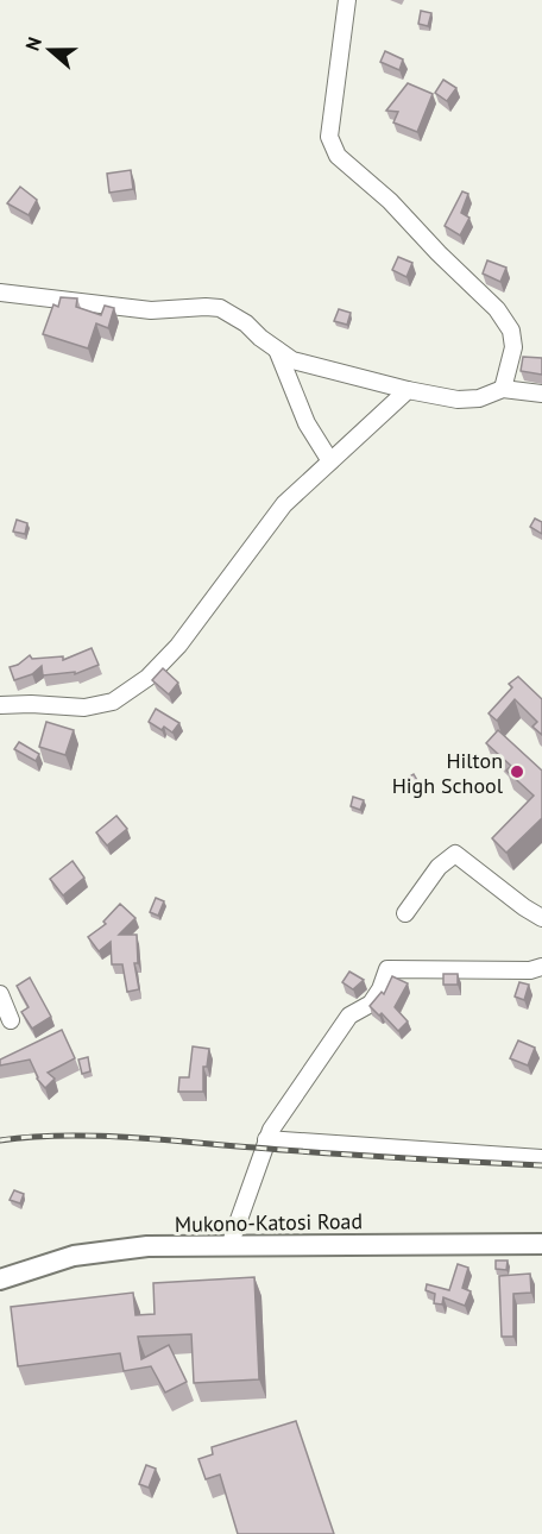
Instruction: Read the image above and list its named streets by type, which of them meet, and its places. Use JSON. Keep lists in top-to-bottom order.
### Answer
{
  "streets": {
    "main road": ["Mukono-Katosi Road"]
  },
  "places": ["Hilton High School"],
  "north": "left"
}
